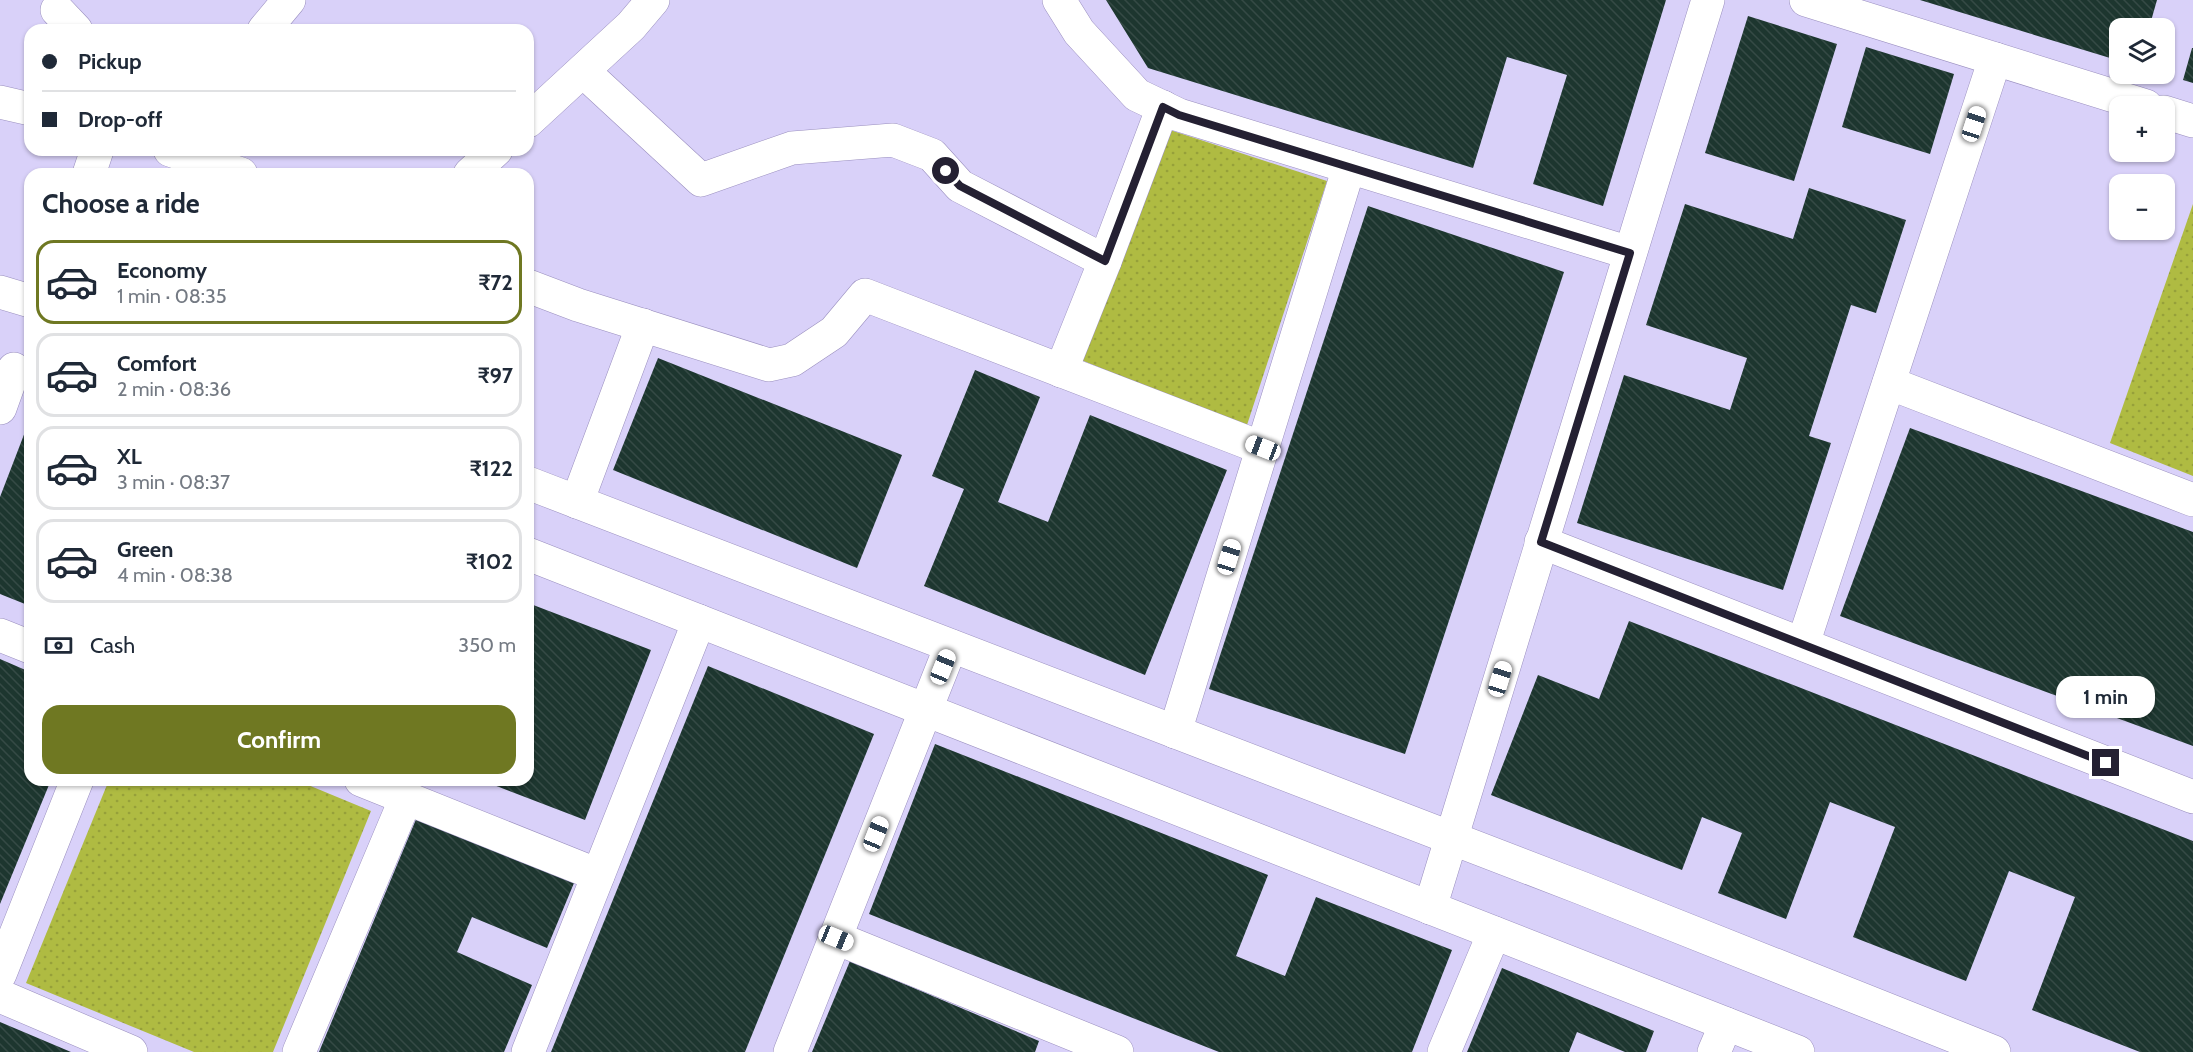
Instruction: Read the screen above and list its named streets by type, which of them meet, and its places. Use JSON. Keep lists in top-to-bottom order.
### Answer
{
  "page": {
    "map_buttons": ["+", "−"],
    "banner": ["Pickup", "Drop-off"],
    "heading": "Choose a ride",
    "list": [
      {
        "name": "Economy",
        "note": "1 min · 08:35",
        "value": "₹72"
      },
      {
        "name": "Comfort",
        "note": "2 min · 08:36",
        "value": "₹97"
      },
      {
        "name": "XL",
        "note": "3 min · 08:37",
        "value": "₹122"
      },
      {
        "name": "Green",
        "note": "4 min · 08:38",
        "value": "₹102"
      }
    ],
    "pay": ["Cash", "350 m"],
    "bubble": "1 min",
    "buttons": "Confirm"
  }
}
